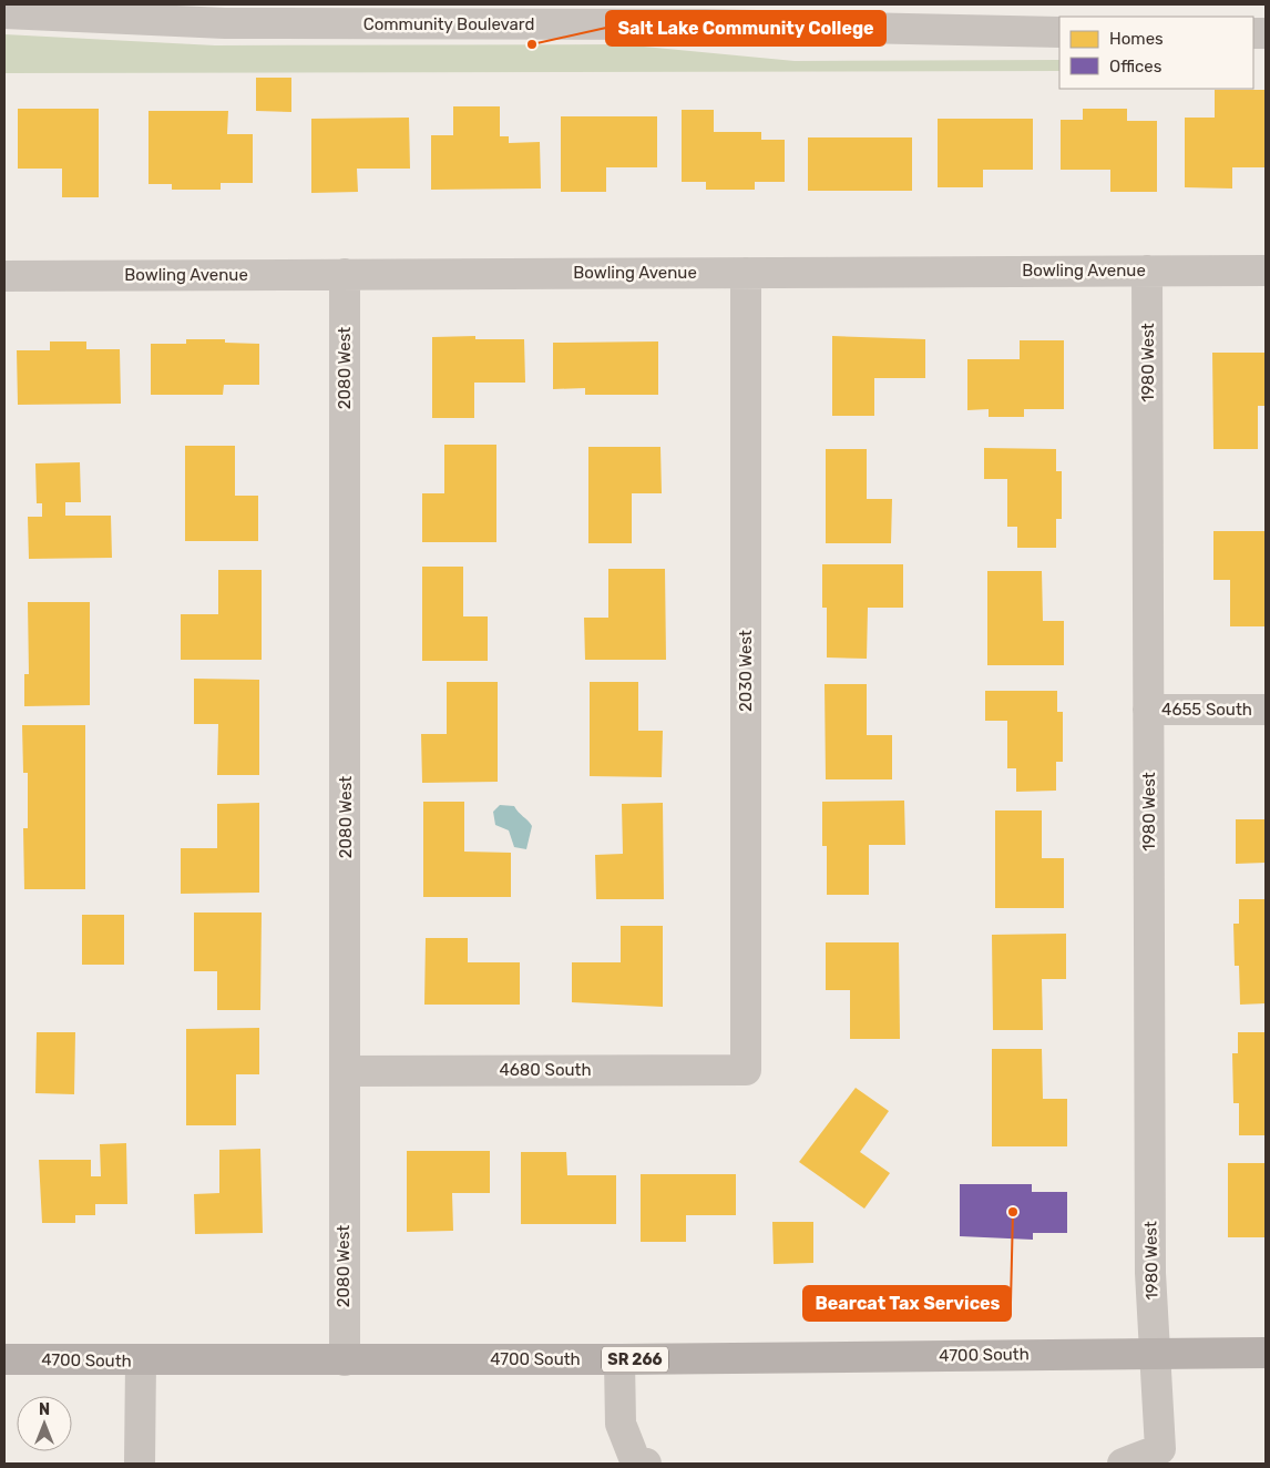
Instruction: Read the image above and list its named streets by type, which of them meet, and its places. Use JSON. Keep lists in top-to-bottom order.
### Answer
{
  "streets": {
    "main road": ["4700 South", "SR 266"],
    "street": [
      "Community Boulevard",
      "Bowling Avenue",
      "1980 West",
      "2080 West",
      "2030 West",
      "4655 South",
      "4680 South"
    ]
  },
  "crossings": [
    ["Bowling Avenue", "1980 West"],
    ["Bowling Avenue", "2080 West"],
    ["Bowling Avenue", "2030 West"],
    ["1980 West", "4655 South"],
    ["1980 West", "4700 South"],
    ["2080 West", "4680 South"],
    ["2080 West", "4700 South"],
    ["2030 West", "4680 South"]
  ],
  "places": ["Salt Lake Community College", "Bearcat Tax Services"],
  "legend": ["Homes", "Offices"],
  "north": "top"
}
